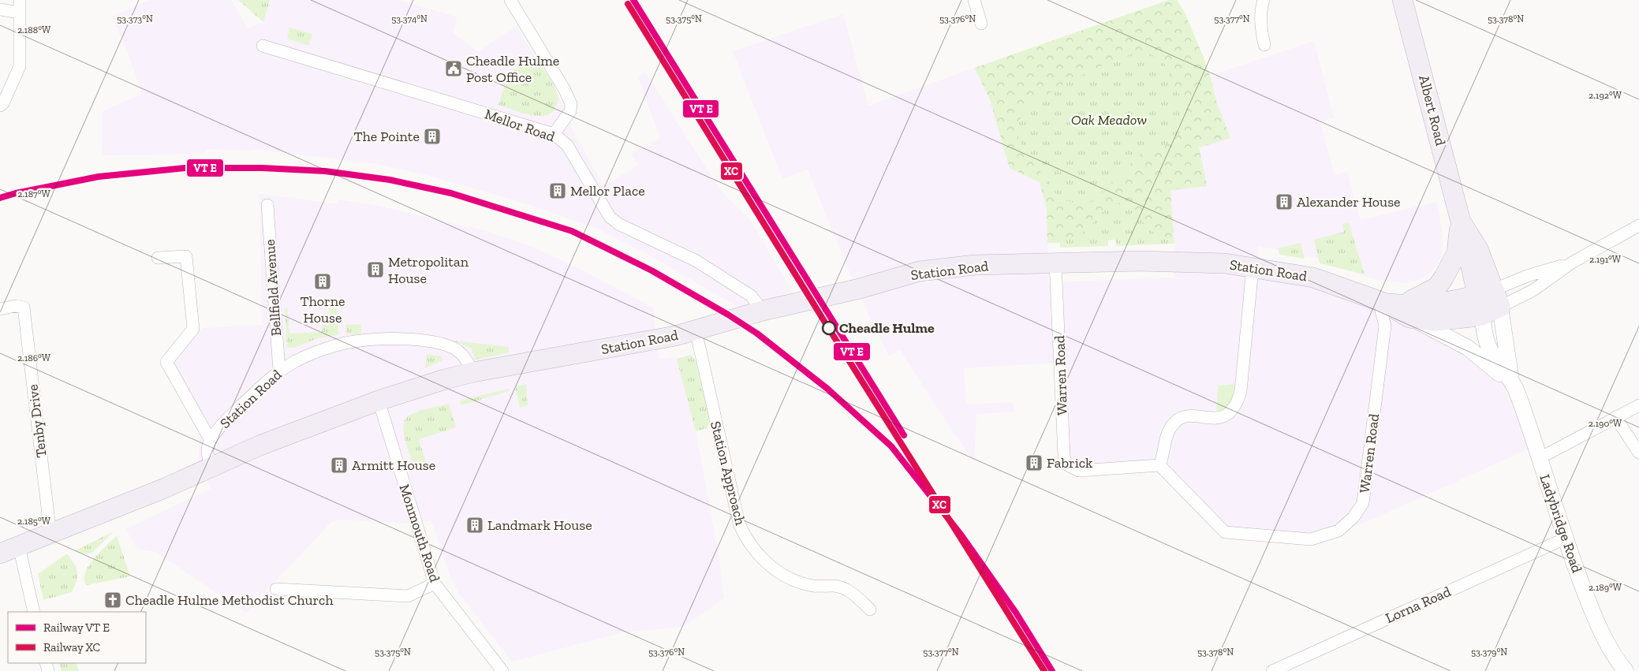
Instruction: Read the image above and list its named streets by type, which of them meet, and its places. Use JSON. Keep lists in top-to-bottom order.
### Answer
{
  "streets": {
    "main road": ["Albert Road", "Station Road"],
    "street": [
      "Mellor Road",
      "Bellfield Avenue",
      "Warren Road",
      "Tenby Drive",
      "Station Approach",
      "Ladybridge Road",
      "Monmouth Road",
      "Lorna Road"
    ]
  },
  "crossings": [
    ["Albert Road", "Station Road"],
    ["Albert Road", "Ladybridge Road"],
    ["Mellor Road", "Station Road"],
    ["Station Road", "Bellfield Avenue"],
    ["Station Road", "Warren Road"],
    ["Station Road", "Tenby Drive"],
    ["Station Road", "Station Approach"],
    ["Station Road", "Monmouth Road"],
    ["Ladybridge Road", "Lorna Road"]
  ],
  "parks": ["Oak Meadow"],
  "places": {
    "public building": ["Cheadle Hulme Post Office"],
    "building": [
      "The Pointe",
      "Mellor Place",
      "Alexander House",
      "Metropolitan House",
      "Thorne House",
      "Fabrick",
      "Armitt House",
      "Landmark House"
    ],
    "other": ["Cheadle Hulme"],
    "church": ["Cheadle Hulme Methodist Church"]
  },
  "lines": ["rail line XC"],
  "legend": ["Railway VT E", "Railway XC"],
  "coordinates": [
    "53.374°N",
    "53.375°N",
    "53.376°N",
    "53.377°N",
    "53.378°N",
    "53.373°N",
    "2.188°W",
    "2.192°W",
    "2.187°W",
    "2.191°W",
    "2.186°W",
    "2.190°W",
    "2.185°W",
    "2.189°W",
    "53.379°N"
  ]
}
